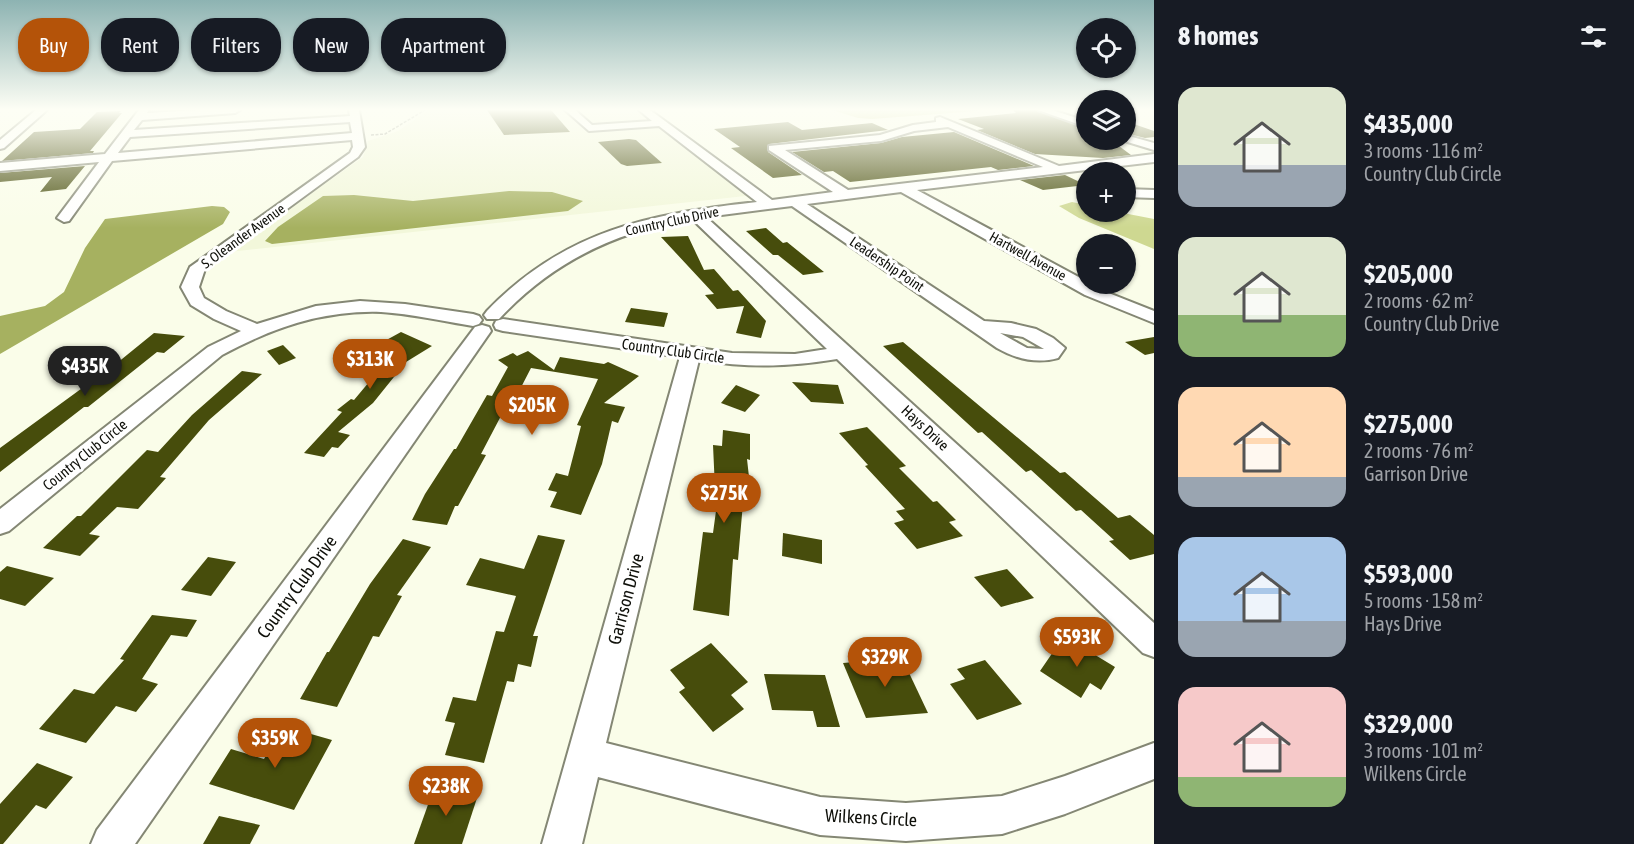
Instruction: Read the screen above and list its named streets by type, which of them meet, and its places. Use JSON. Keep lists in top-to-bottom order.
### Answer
{
  "streets": {
    "street": [
      "Country Club Drive",
      "S. Oleander Avenue",
      "Hartwell Avenue",
      "Leadership Point",
      "Country Club Circle",
      "Hays Drive",
      "Garrison Drive",
      "Wilkens Circle"
    ]
  },
  "crossings": [
    ["Country Club Drive", "Hartwell Avenue"],
    ["Country Club Drive", "Leadership Point"],
    ["Country Club Drive", "Country Club Circle"],
    ["Country Club Drive", "Hays Drive"],
    ["S. Oleander Avenue", "Country Club Circle"],
    ["Country Club Circle", "Hays Drive"],
    ["Country Club Circle", "Garrison Drive"],
    ["Garrison Drive", "Wilkens Circle"]
  ],
  "page": {
    "heading": "8 homes",
    "map_buttons": ["+", "−"],
    "chip": [
      "Buy",
      "Rent",
      "Filters",
      "New",
      "Apartment"
    ],
    "list": [
      {
        "name": "$435,000",
        "note": "3 rooms · 116 m² · Country Club Circle"
      },
      {
        "name": "$205,000",
        "note": "2 rooms · 62 m² · Country Club Drive"
      },
      {
        "name": "$275,000",
        "note": "2 rooms · 76 m² · Garrison Drive"
      },
      {
        "name": "$593,000",
        "note": "5 rooms · 158 m² · Hays Drive"
      },
      {
        "name": "$329,000",
        "note": "3 rooms · 101 m² · Wilkens Circle"
      }
    ],
    "price": [
      "$313K",
      "$435K",
      "$205K",
      "$275K",
      "$593K",
      "$329K",
      "$359K",
      "$238K"
    ]
  }
}
